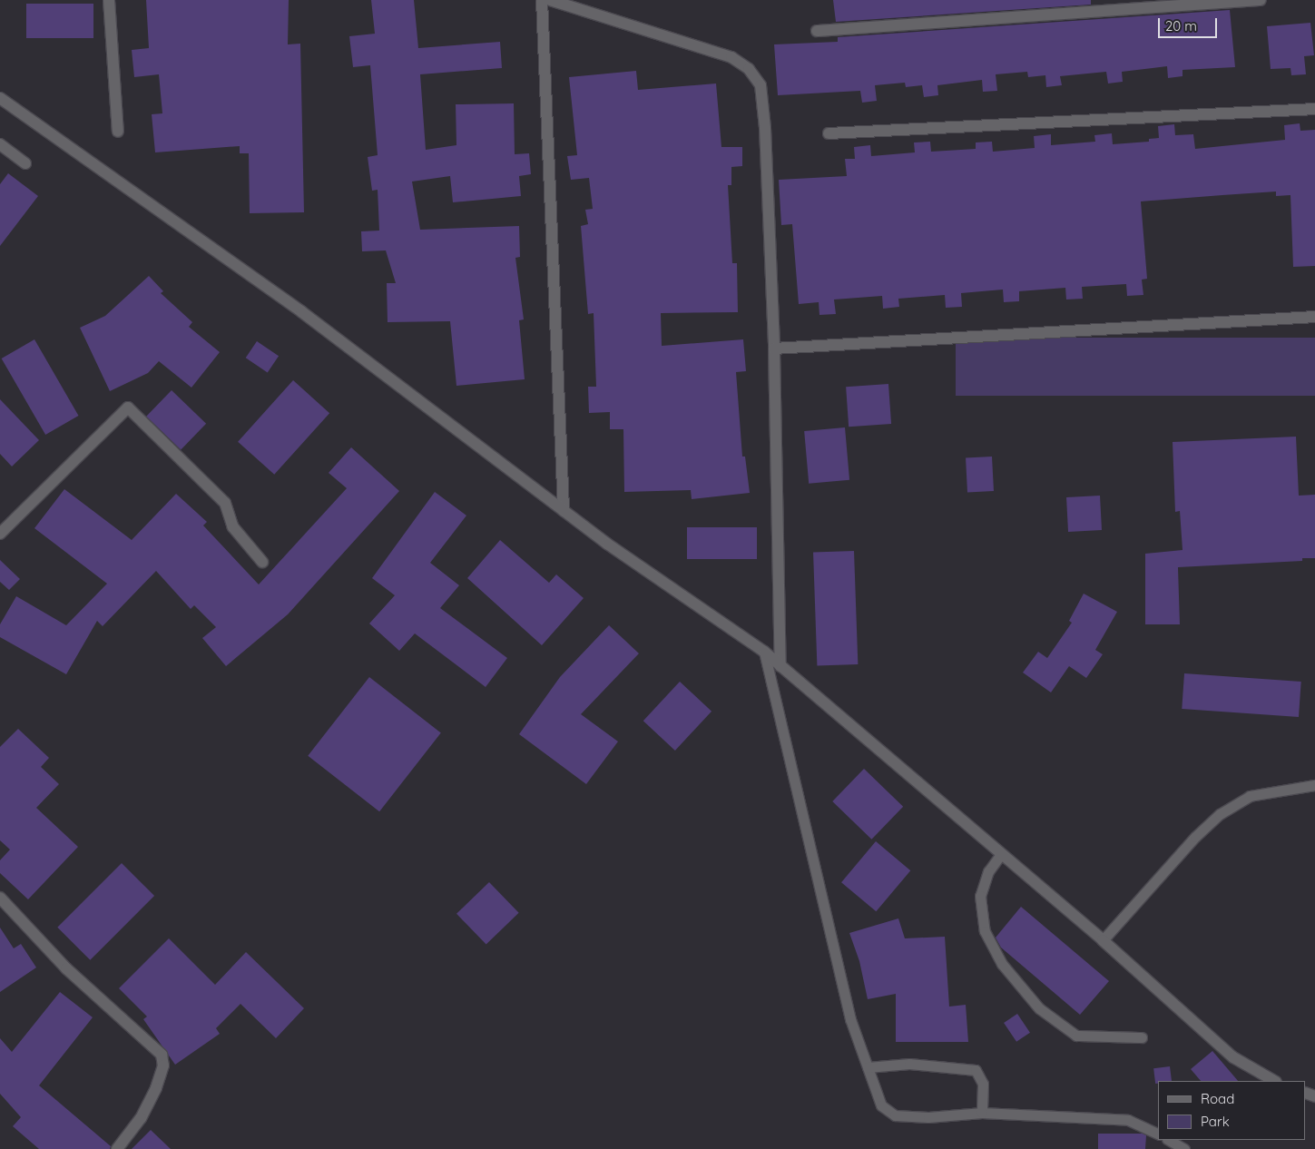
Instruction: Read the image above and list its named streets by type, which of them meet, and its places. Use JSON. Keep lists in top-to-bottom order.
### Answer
{
  "legend": ["Road", "Park"],
  "scale_bar": "20 m"
}
